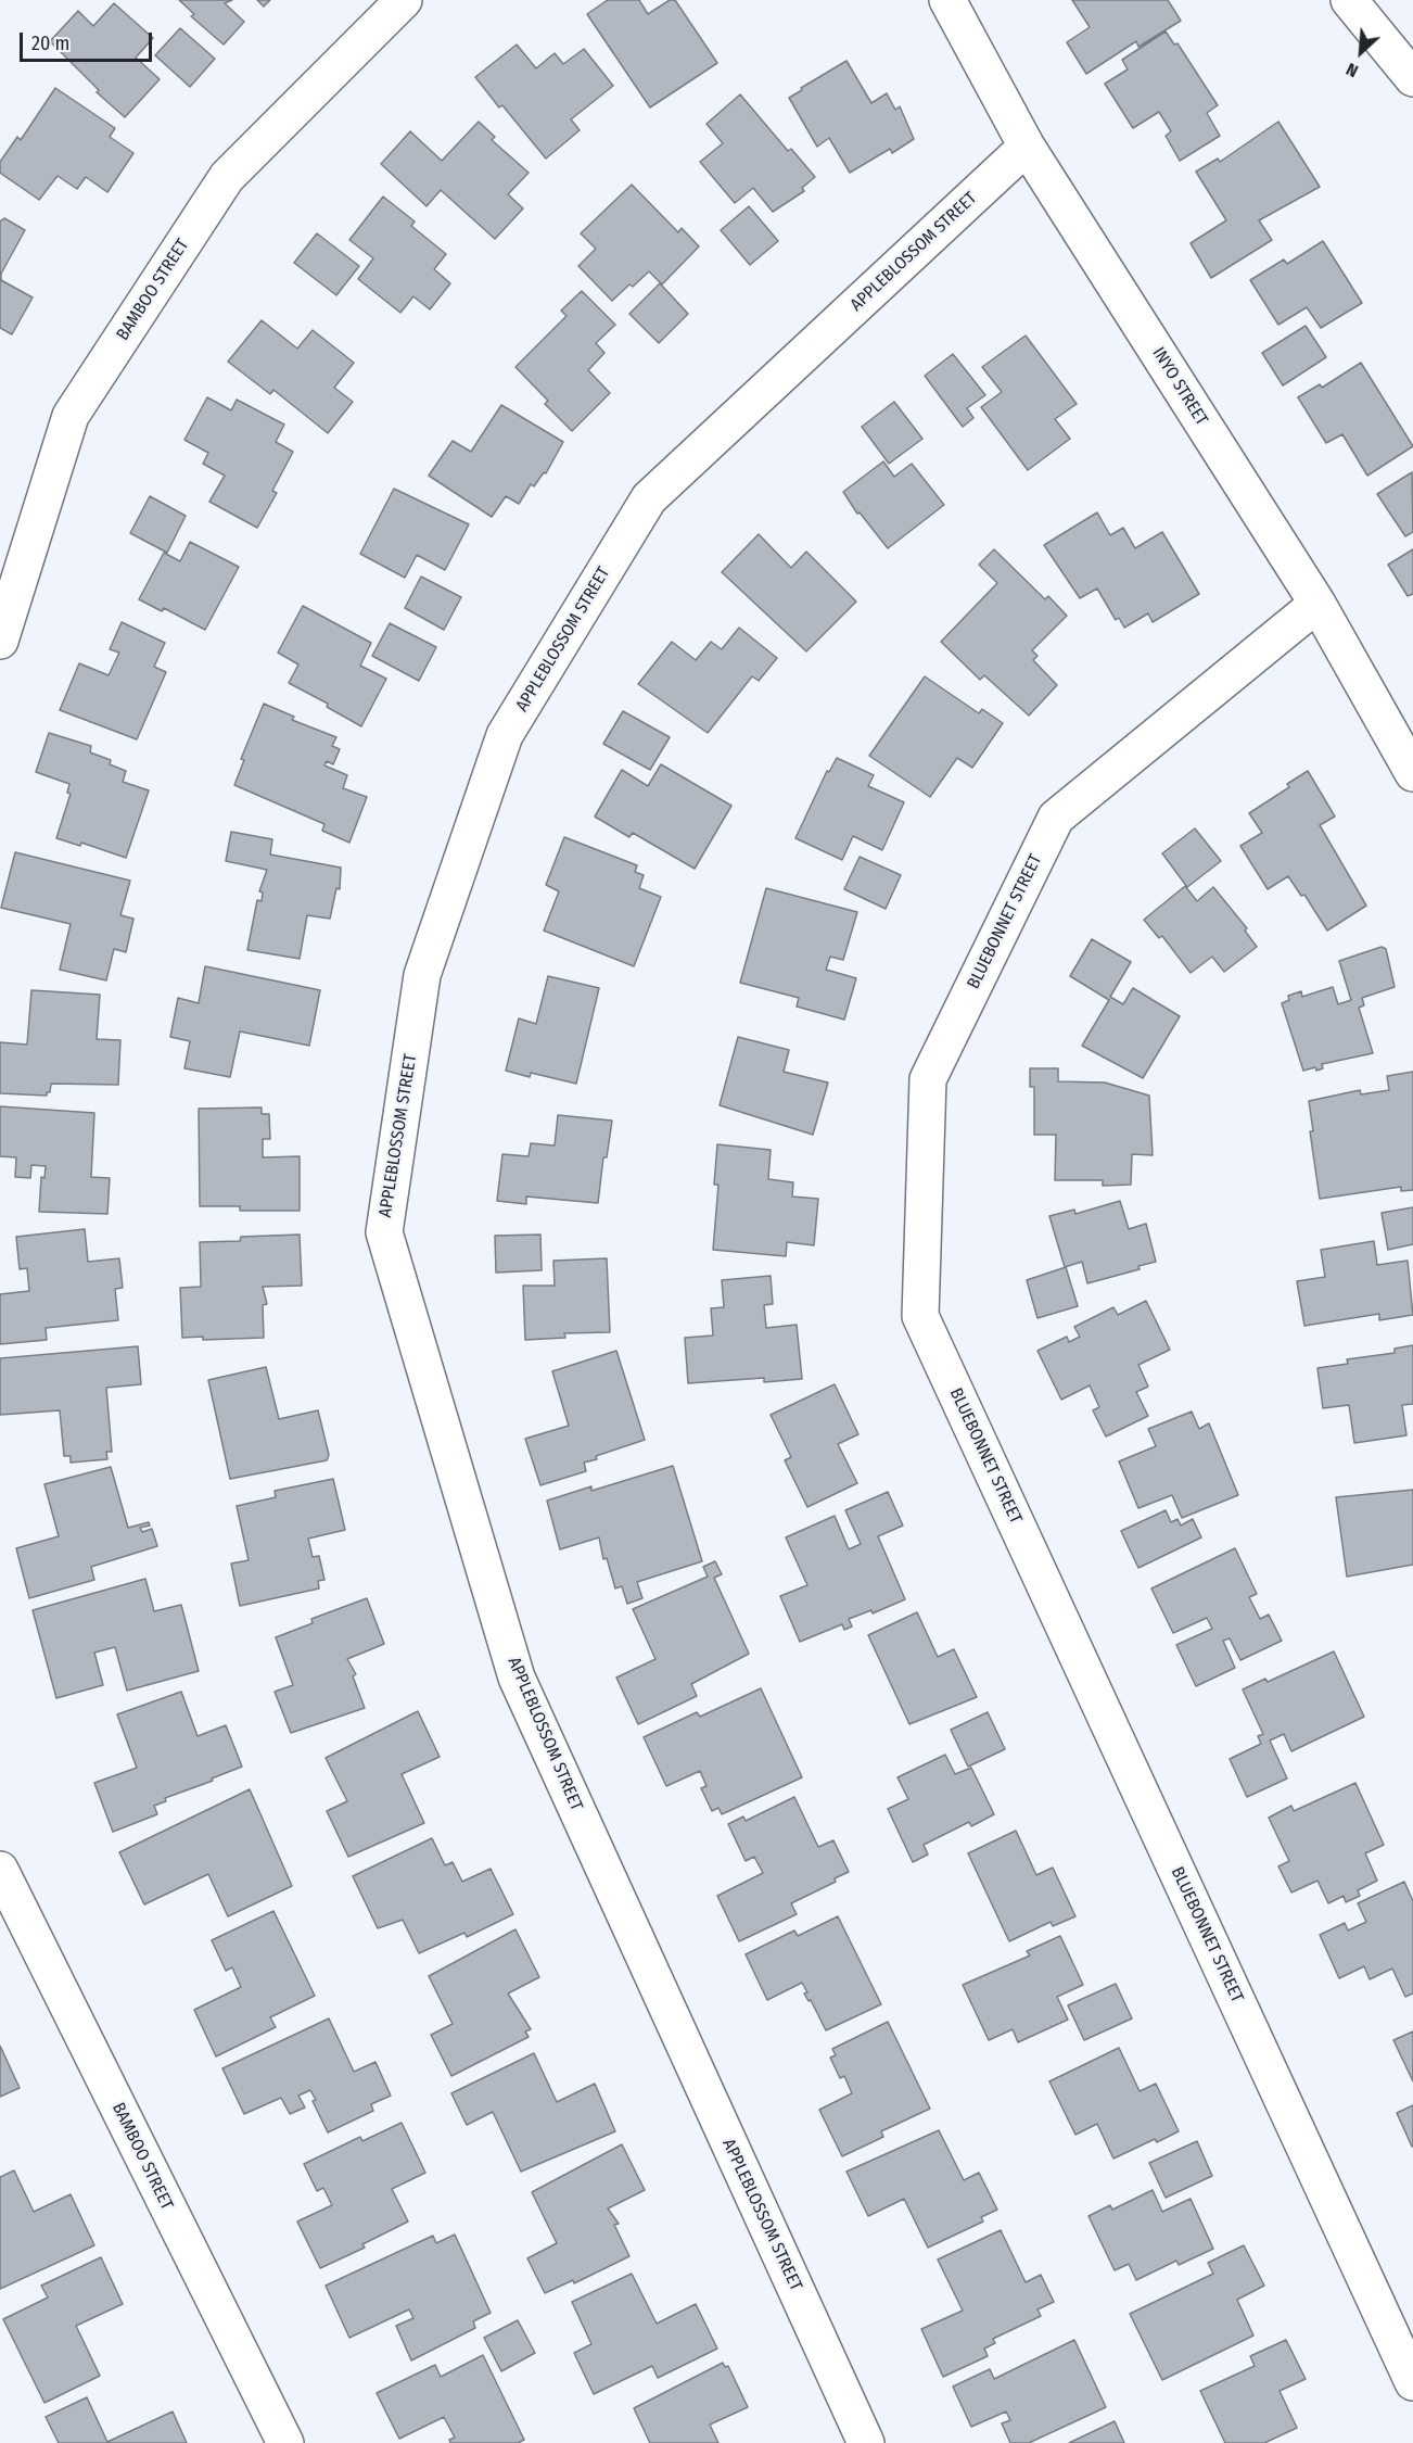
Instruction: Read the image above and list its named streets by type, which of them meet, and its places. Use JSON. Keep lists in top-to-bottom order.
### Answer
{
  "streets": {
    "street": [
      "APPLEBLOSSOM STREET",
      "BAMBOO STREET",
      "INYO STREET",
      "BLUEBONNET STREET"
    ]
  },
  "crossings": [
    ["APPLEBLOSSOM STREET", "INYO STREET"],
    ["INYO STREET", "BLUEBONNET STREET"]
  ],
  "scale_bar": "20 m",
  "north": "bottom left"
}
